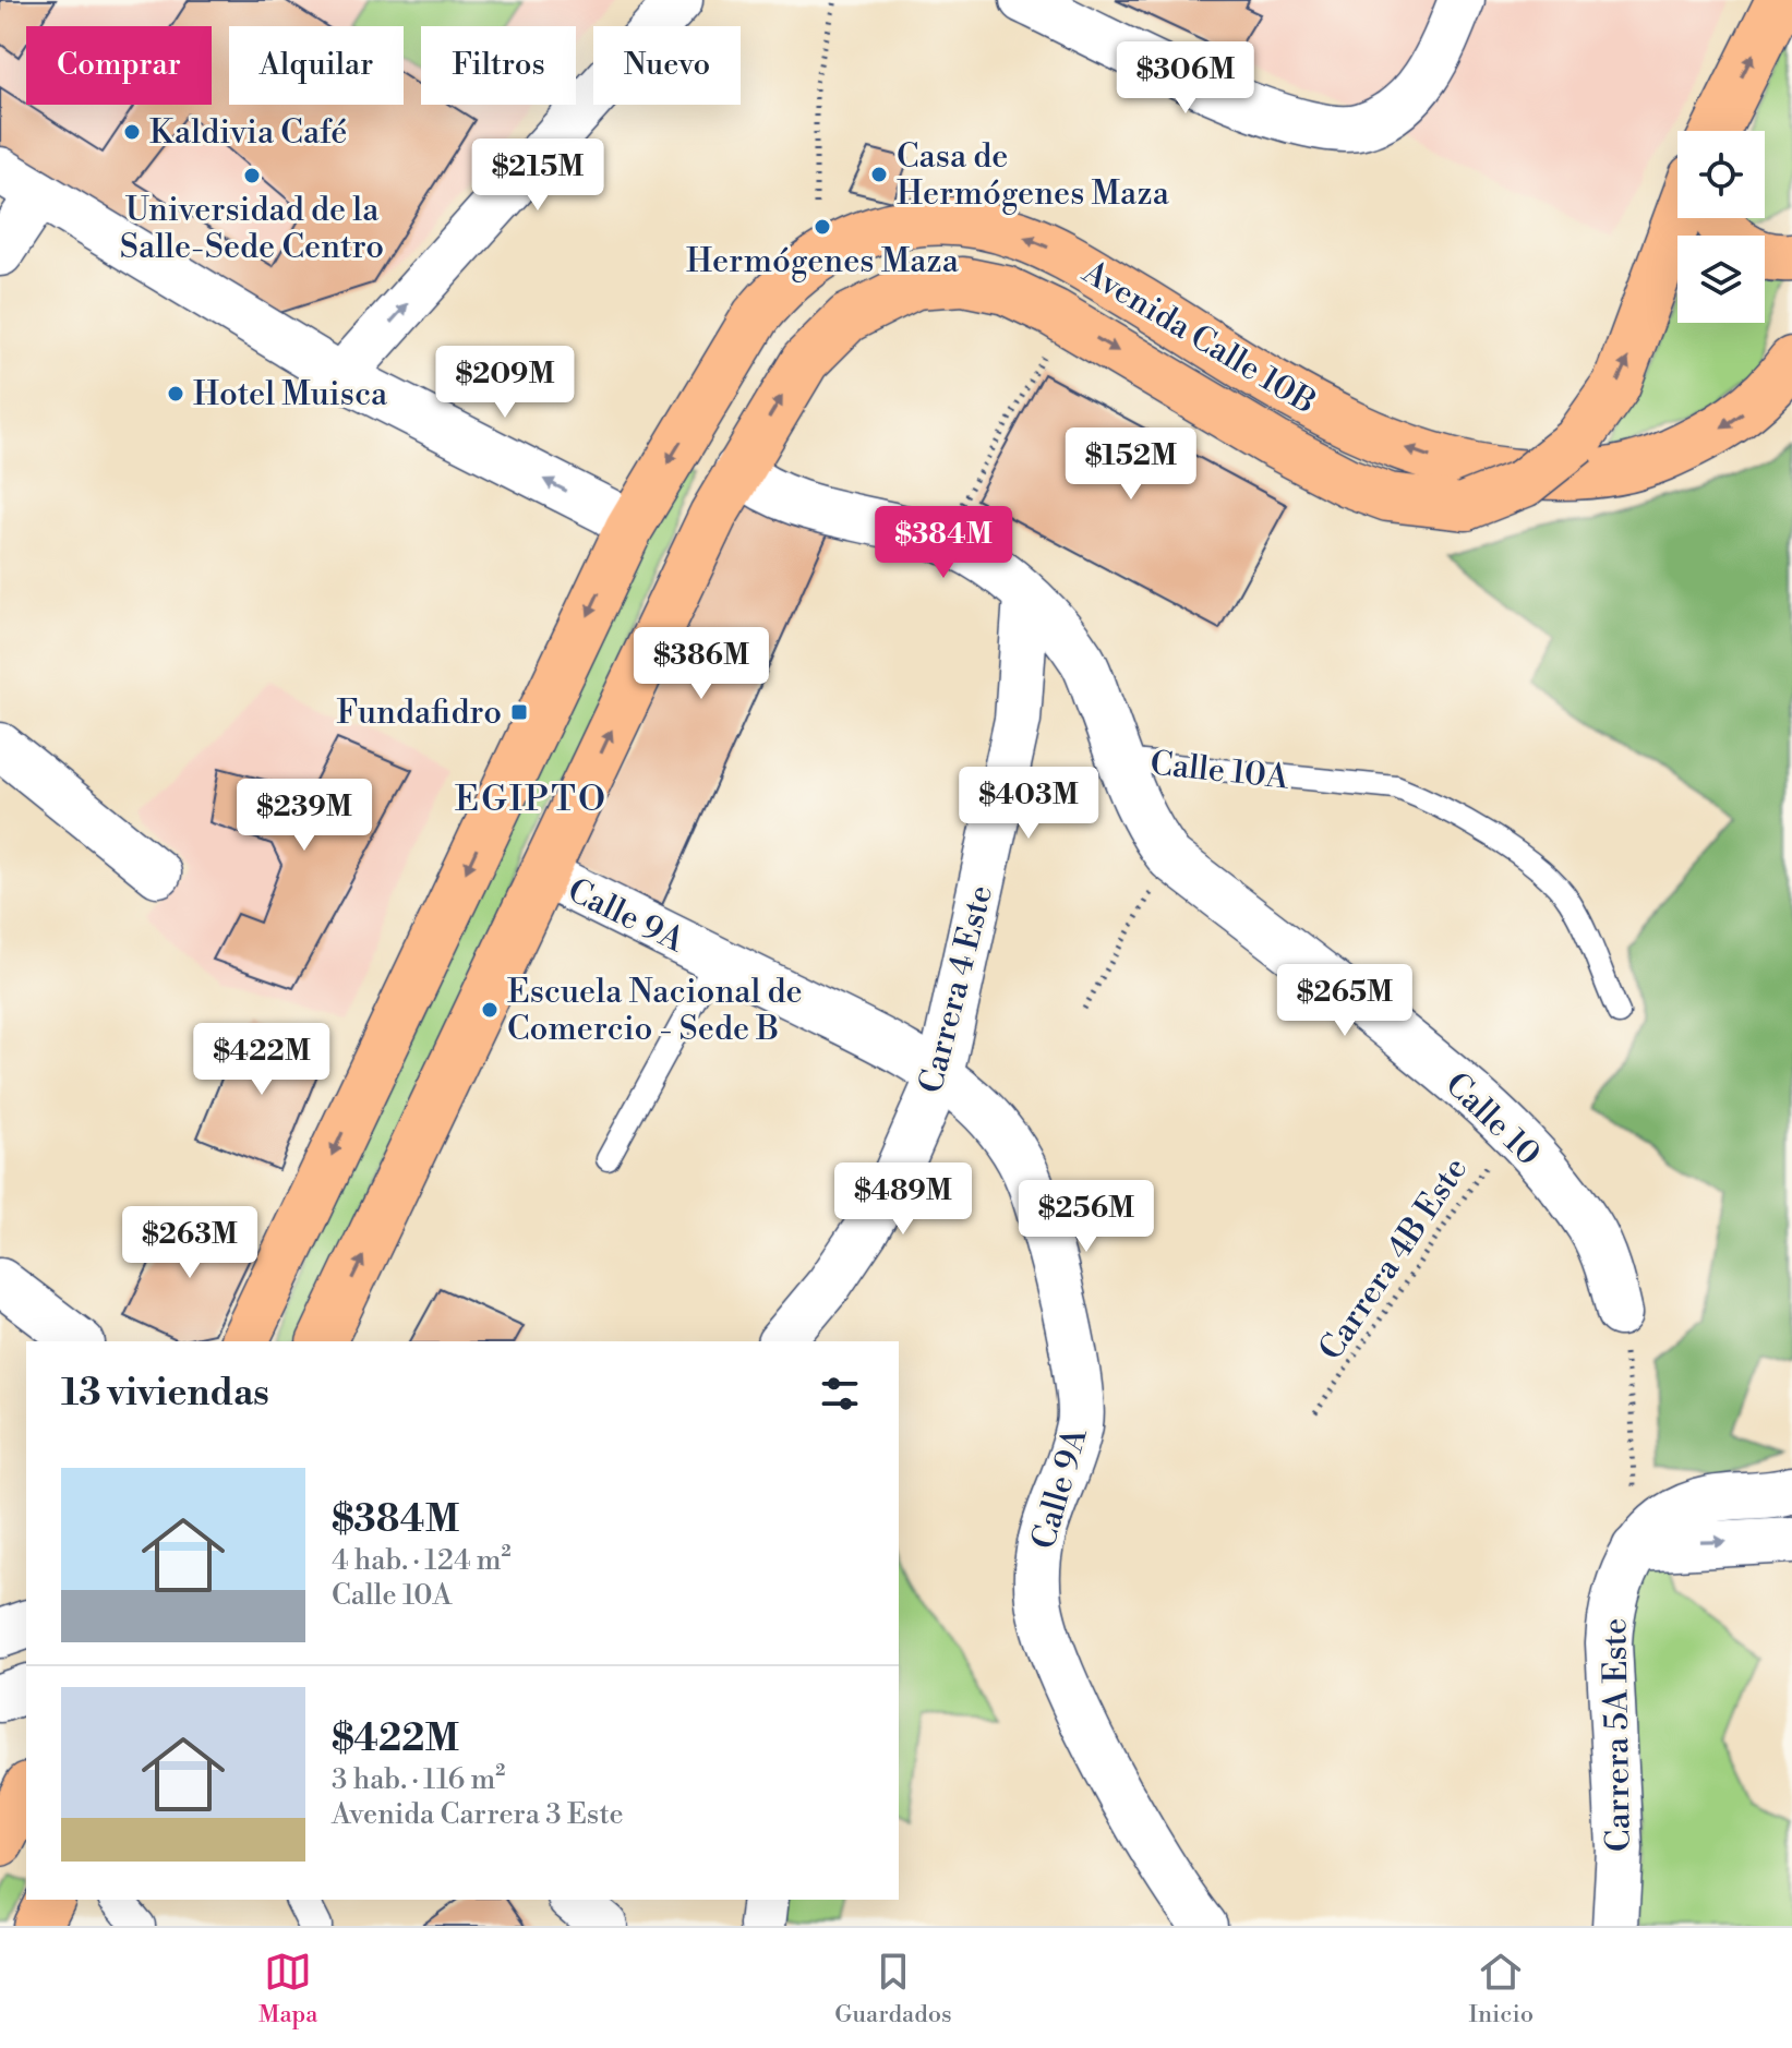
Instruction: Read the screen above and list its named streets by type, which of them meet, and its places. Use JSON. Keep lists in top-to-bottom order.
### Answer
{
  "streets": {
    "main road": ["Avenida Calle 10B"],
    "street": [
      "Calle 10A",
      "Calle 9A",
      "Carrera 4 Este",
      "Calle 10",
      "Carrera 5A Este"
    ],
    "path": ["Carrera 4B Este"]
  },
  "crossings": [
    ["Avenida Calle 10B", "Calle 10A"],
    ["Avenida Calle 10B", "Calle 9A"],
    ["Calle 10A", "Carrera 4 Este"],
    ["Calle 10A", "Calle 10"],
    ["Calle 9A", "Carrera 4 Este"],
    ["Calle 10", "Carrera 4B Este"]
  ],
  "districts": ["EGIPTO"],
  "places": {
    "other": [
      "Kaldivia Café",
      "Casa de Hermógenes Maza",
      "Universidad de la Salle-Sede Centro",
      "Hermógenes Maza",
      "Hotel Muisca",
      "Escuela Nacional de Comercio - Sede B"
    ],
    "transit": ["Fundafidro"]
  },
  "page": {
    "chip": [
      "Comprar",
      "Alquilar",
      "Filtros",
      "Nuevo"
    ],
    "price": [
      "$306M",
      "$215M",
      "$209M",
      "$152M",
      "$384M",
      "$386M",
      "$403M",
      "$239M",
      "$265M",
      "$422M",
      "$489M",
      "$256M",
      "$263M"
    ],
    "heading": "13 viviendas",
    "list": [
      {
        "name": "$384M",
        "note": "4 hab. · 124 m² · Calle 10A"
      },
      {
        "name": "$422M",
        "note": "3 hab. · 116 m² · Avenida Carrera 3 Este"
      }
    ],
    "tabs": ["Mapa", "Guardados", "Inicio"]
  }
}
